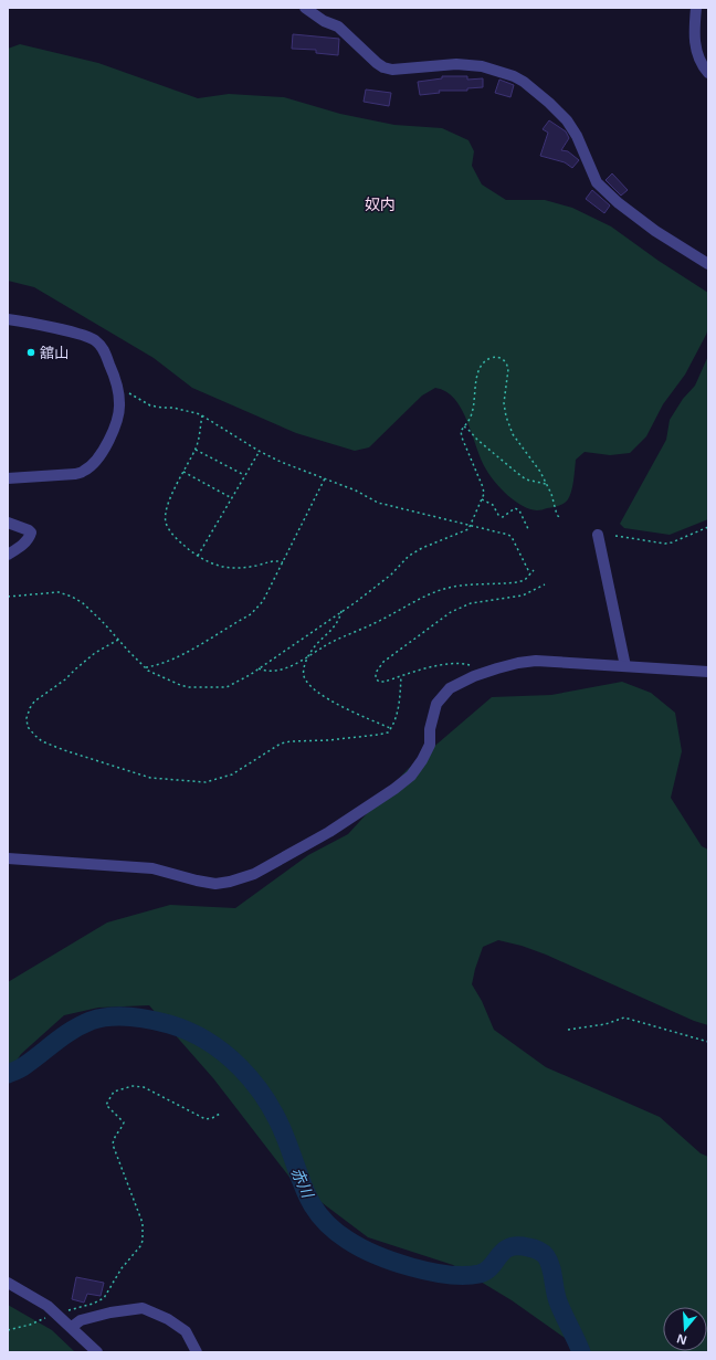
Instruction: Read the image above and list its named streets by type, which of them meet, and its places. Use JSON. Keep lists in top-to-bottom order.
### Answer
{
  "districts": ["奴内"],
  "water": ["赤川"],
  "places": ["舘山"],
  "north": "bottom"
}
